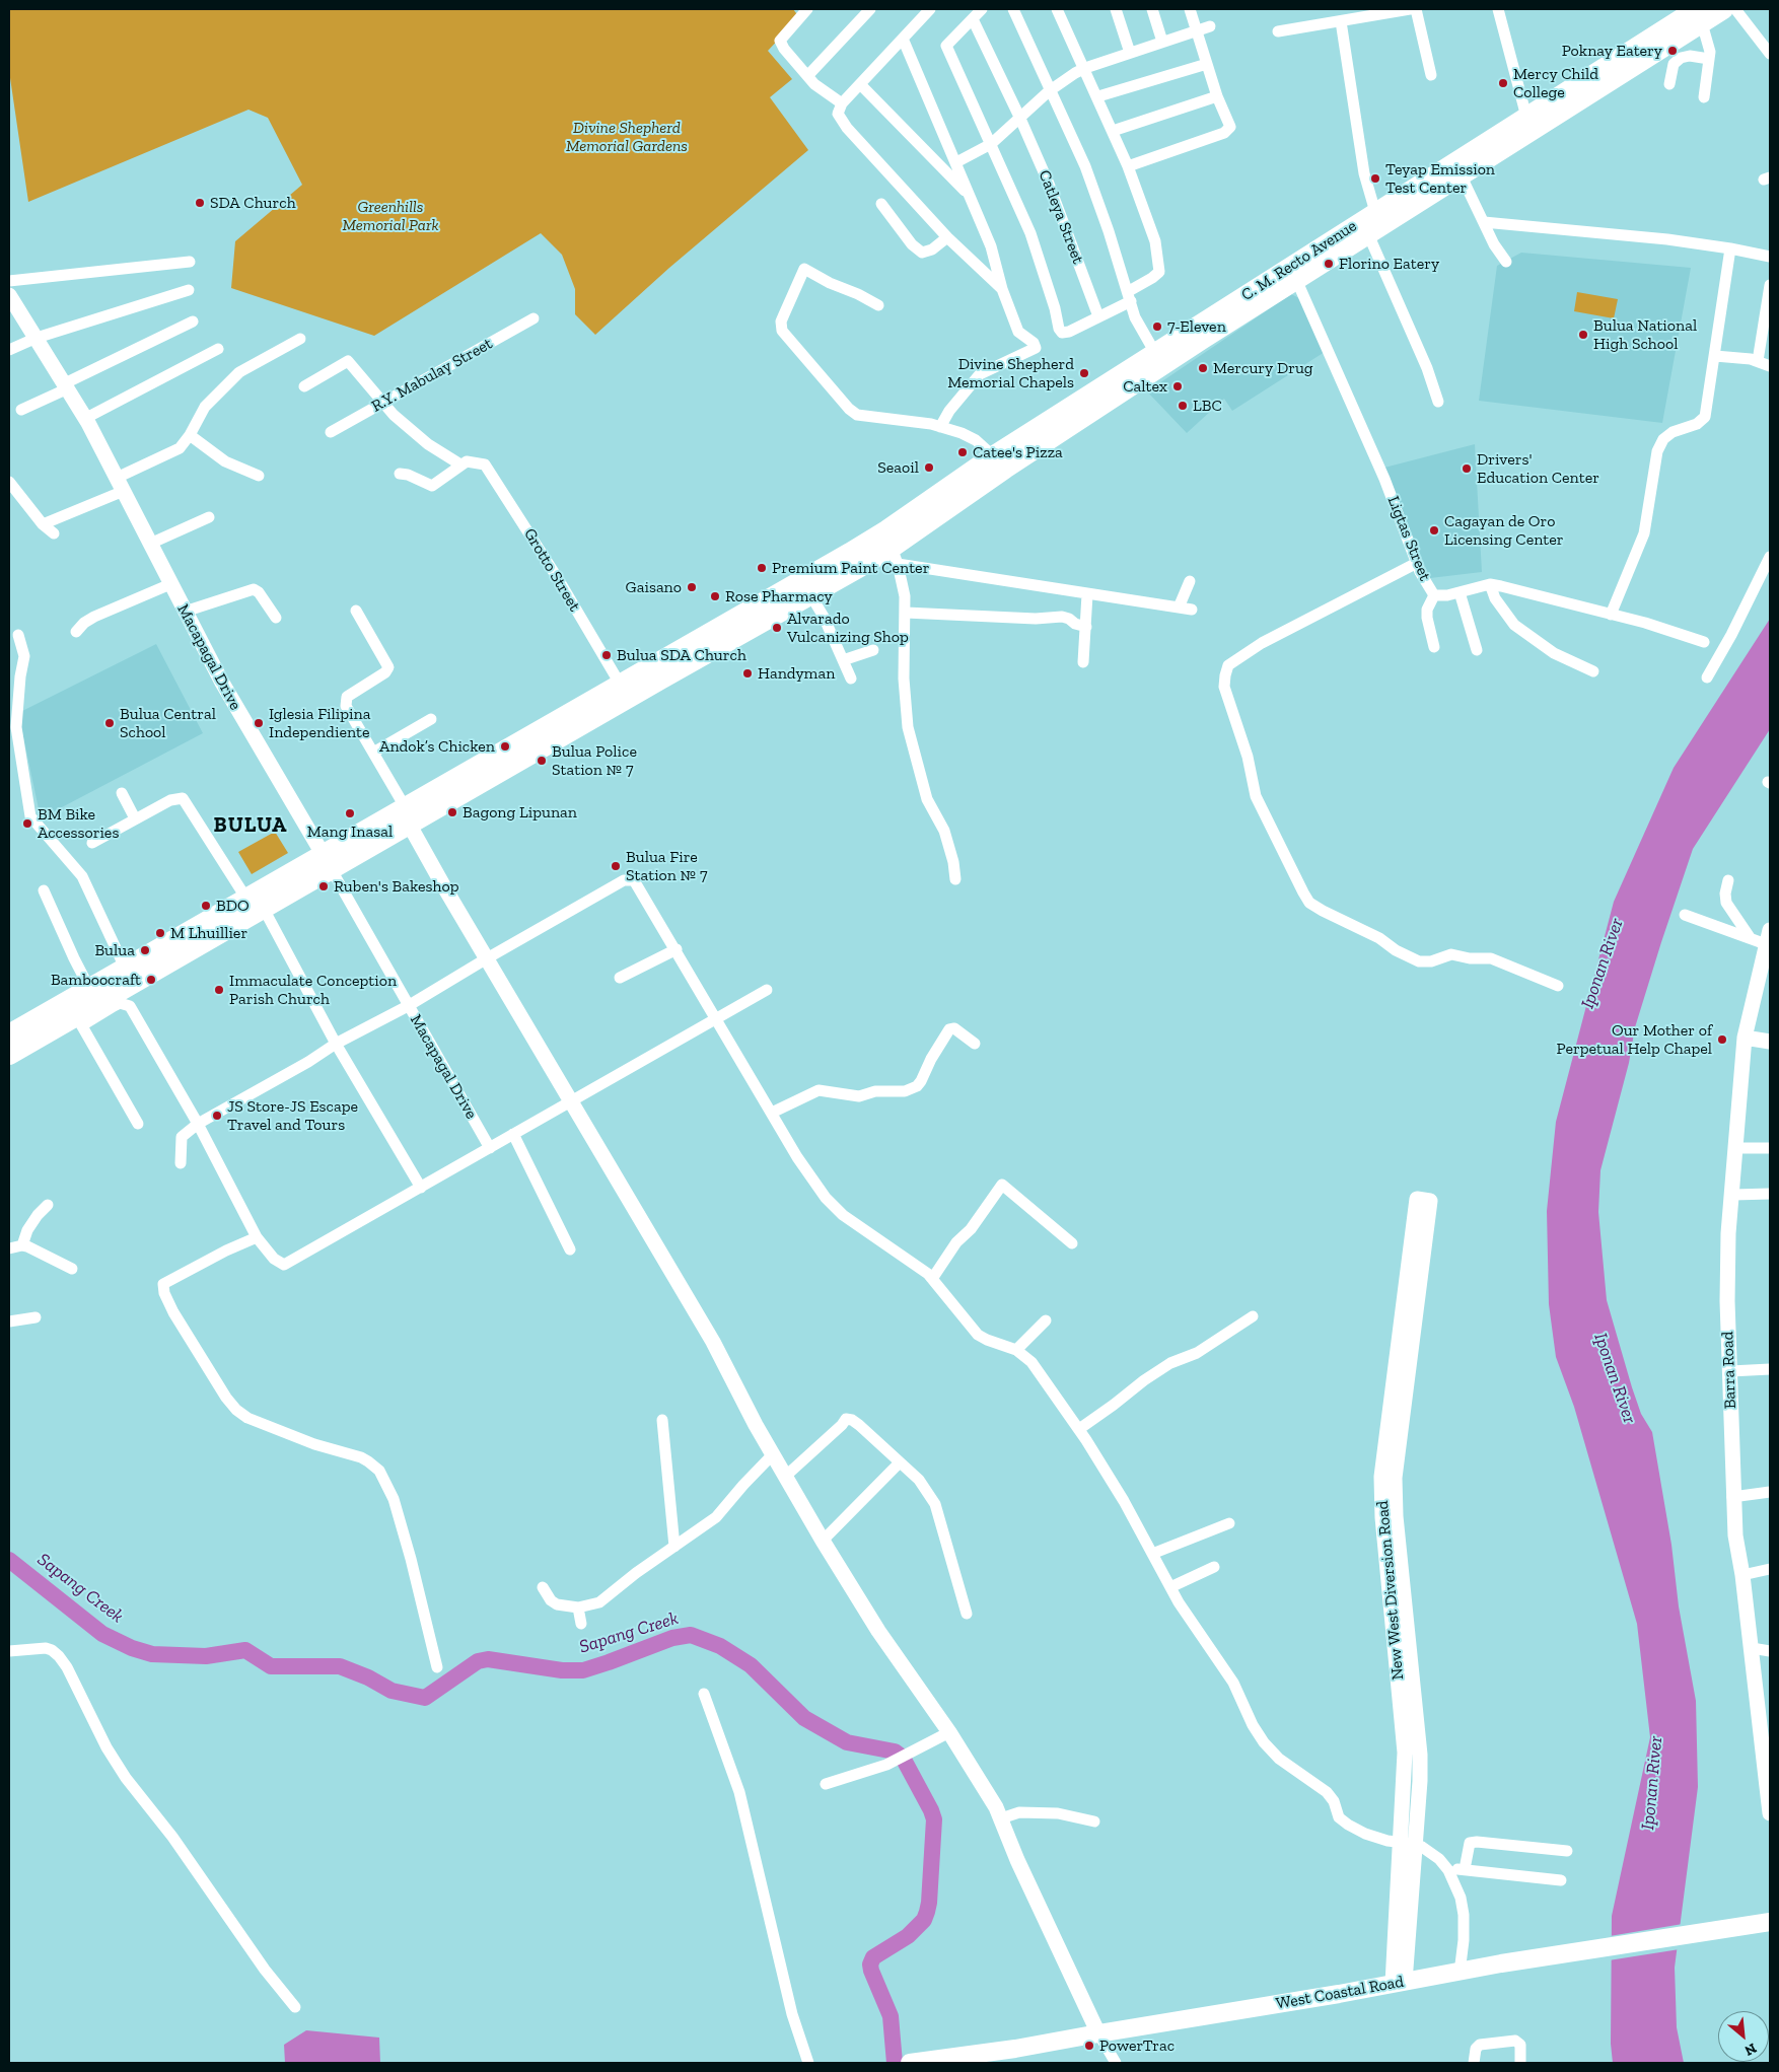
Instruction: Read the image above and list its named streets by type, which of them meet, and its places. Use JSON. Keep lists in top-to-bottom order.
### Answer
{
  "streets": {
    "highway": ["C. M. Recto Avenue"],
    "main road": ["West Coastal Road"],
    "street": [
      "Catleya Street",
      "R.Y. Mabulay Street",
      "Ligtas Street",
      "Grotto Street",
      "Macapagal Drive",
      "Barra Road",
      "New West Diversion Road"
    ]
  },
  "crossings": [
    ["C. M. Recto Avenue", "Ligtas Street"],
    ["C. M. Recto Avenue", "Grotto Street"],
    ["C. M. Recto Avenue", "Macapagal Drive"],
    ["New West Diversion Road", "West Coastal Road"]
  ],
  "districts": ["BULUA"],
  "water": ["Iponan River", "Sapang Creek"],
  "parks": ["Divine Shepherd Memorial Gardens", "Greenhills Memorial Park"],
  "places": [
    "Poknay Eatery",
    "Mercy Child College",
    "Teyap Emission Test Center",
    "SDA Church",
    "Florino Eatery",
    "7-Eleven",
    "Bulua National High School",
    "Mercury Drug",
    "Divine Shepherd Memorial Chapels",
    "Caltex",
    "LBC",
    "Catee's Pizza",
    "Seaoil",
    "Drivers' Education Center",
    "Cagayan de Oro Licensing Center",
    "Premium Paint Center",
    "Gaisano",
    "Rose Pharmacy",
    "Alvarado Vulcanizing Shop",
    "Bulua SDA Church",
    "Handyman",
    "Bulua Central School",
    "Iglesia Filipina Independiente",
    "Andok’s Chicken",
    "Bulua Police Station № 7",
    "Bagong Lipunan",
    "Mang Inasal",
    "BM Bike Accessories",
    "Bulua Fire Station № 7",
    "Ruben's Bakeshop",
    "BDO",
    "M Lhuillier",
    "Bulua",
    "Bamboocraft",
    "Immaculate Conception Parish Church",
    "Our Mother of Perpetual Help Chapel",
    "JS Store-JS Escape Travel and Tours",
    "PowerTrac"
  ],
  "north": "bottom right"
}
